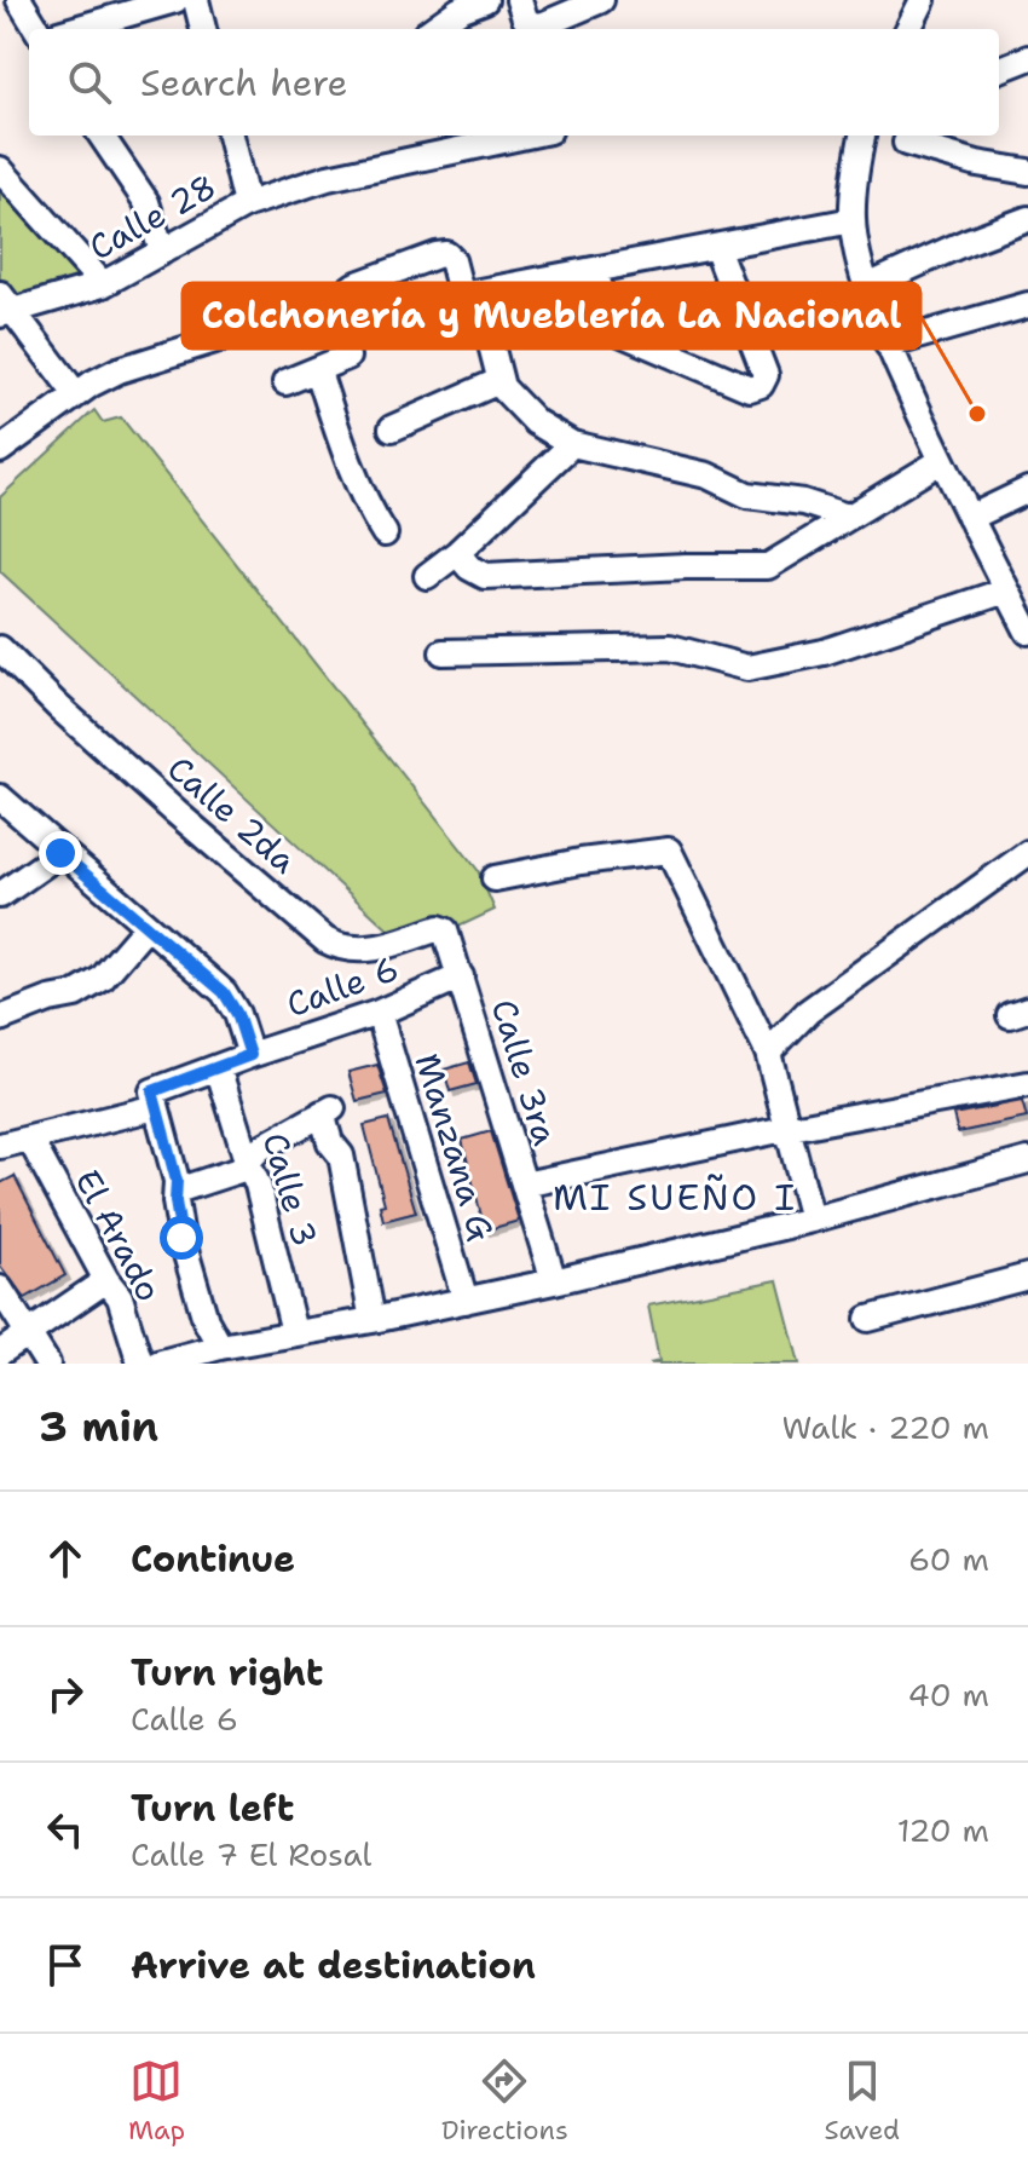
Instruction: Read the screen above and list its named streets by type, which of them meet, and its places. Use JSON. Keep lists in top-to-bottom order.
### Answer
{
  "streets": {
    "street": [
      "Calle 28",
      "Calle 2da",
      "Calle 6",
      "Calle 3ra",
      "Manzana G",
      "Calle 3",
      "El Arado"
    ]
  },
  "crossings": [
    ["Calle 2da", "Calle 3ra"],
    ["Calle 6", "Calle 3ra"],
    ["Calle 6", "Manzana G"],
    ["Calle 6", "Calle 3"]
  ],
  "districts": ["MI SUEÑO I"],
  "places": ["Colchonería y Mueblería La Nacional"],
  "page": {
    "search": "Search here",
    "heading": ["3 min", "Walk · 220 m"],
    "list": [
      ["Continue", "60 m"],
      ["Turn right", "Calle 6", "40 m"],
      ["Turn left", "Calle 7 El Rosal", "120 m"],
      "Arrive at destination"
    ],
    "nav": ["Map", "Directions", "Saved"]
  }
}
